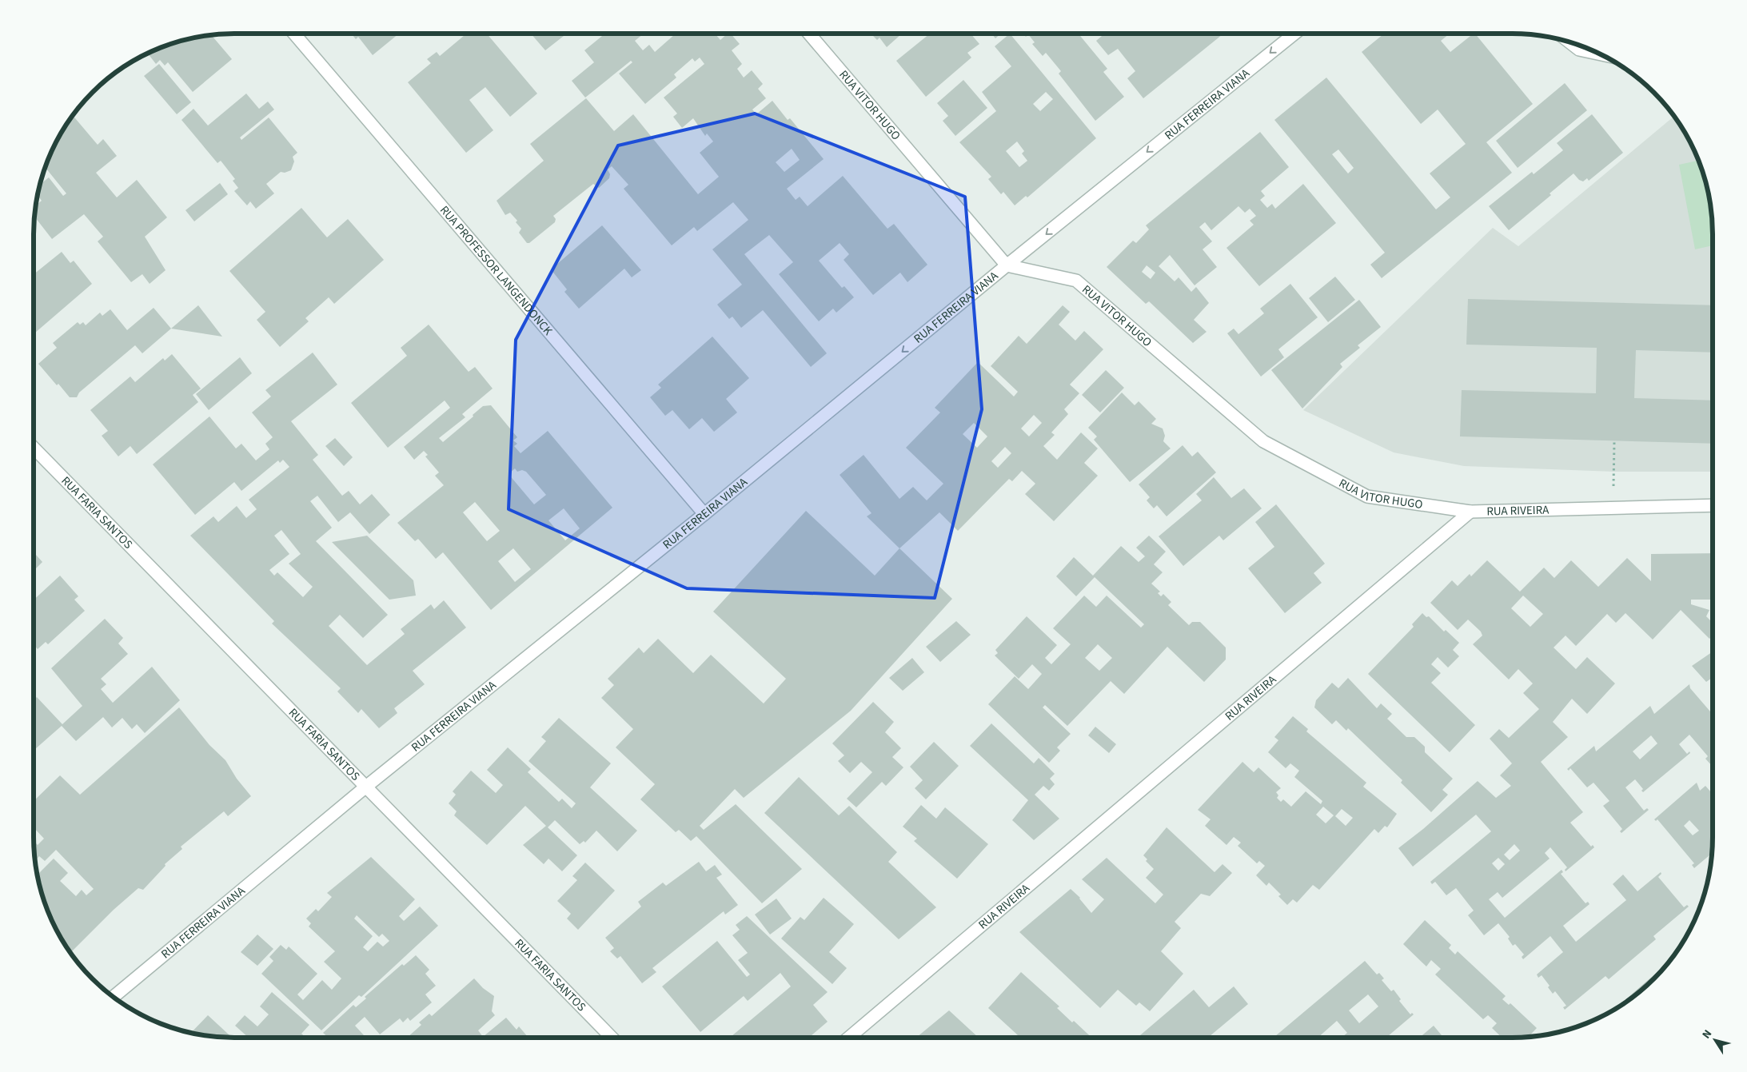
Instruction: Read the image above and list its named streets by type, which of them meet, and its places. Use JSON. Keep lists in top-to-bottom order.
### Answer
{
  "streets": {
    "street": [
      "RUA FERREIRA VIANA",
      "RUA VITOR HUGO",
      "RUA PROFESSOR LANGENDONCK",
      "RUA RIVEIRA",
      "RUA FARIA SANTOS"
    ]
  },
  "crossings": [
    ["RUA FERREIRA VIANA", "RUA VITOR HUGO"],
    ["RUA FERREIRA VIANA", "RUA PROFESSOR LANGENDONCK"],
    ["RUA FERREIRA VIANA", "RUA FARIA SANTOS"],
    ["RUA VITOR HUGO", "RUA RIVEIRA"]
  ],
  "one_way": ["RUA FERREIRA VIANA"],
  "north": "top left"
}
